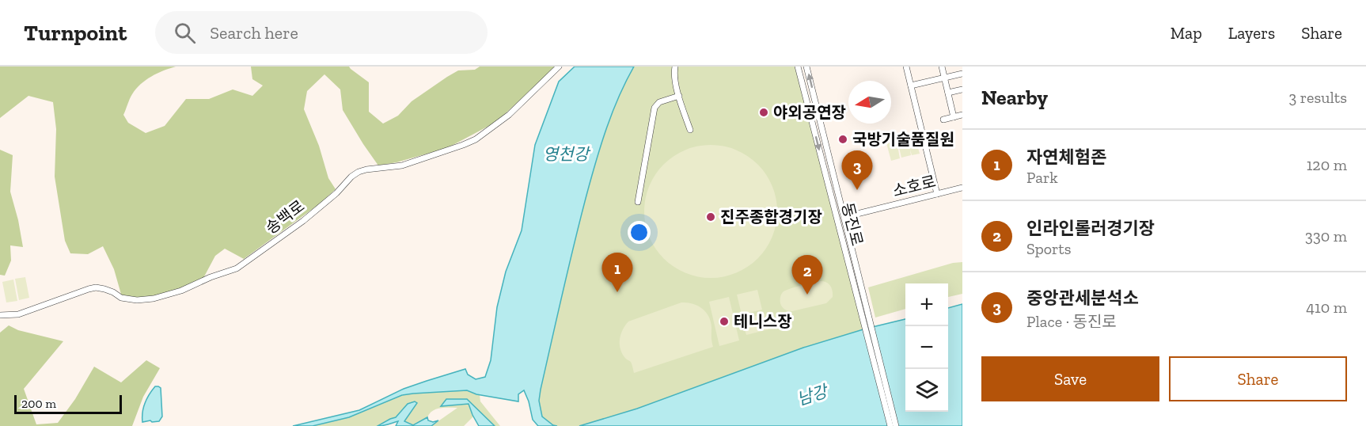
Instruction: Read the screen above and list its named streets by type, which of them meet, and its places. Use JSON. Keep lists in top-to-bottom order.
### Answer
{
  "streets": {
    "street": ["소호로", "송백로", "동진로"]
  },
  "crossings": [
    ["소호로", "동진로"]
  ],
  "water": ["영천강", "남강"],
  "places": [
    "야외공연장",
    "국방기술품질원",
    "진주종합경기장",
    "테니스장"
  ],
  "scale_bar": "200 m",
  "north": "left",
  "page": {
    "header": "Turnpoint",
    "search": "Search here",
    "nav": ["Map", "Layers", "Share"],
    "heading": ["Nearby", "3 results"],
    "list": [
      {
        "mark": "1",
        "name": "자연체험존",
        "note": "Park",
        "value": "120 m"
      },
      {
        "mark": "2",
        "name": "인라인롤러경기장",
        "note": "Sports",
        "value": "330 m"
      },
      {
        "mark": "3",
        "name": "중앙관세분석소",
        "note": "Place · 동진로",
        "value": "410 m"
      }
    ],
    "pins": ["3", "1", "2"],
    "map_buttons": ["+", "−"],
    "buttons": ["Save", "Share"],
    "scale": "200 m"
  }
}
